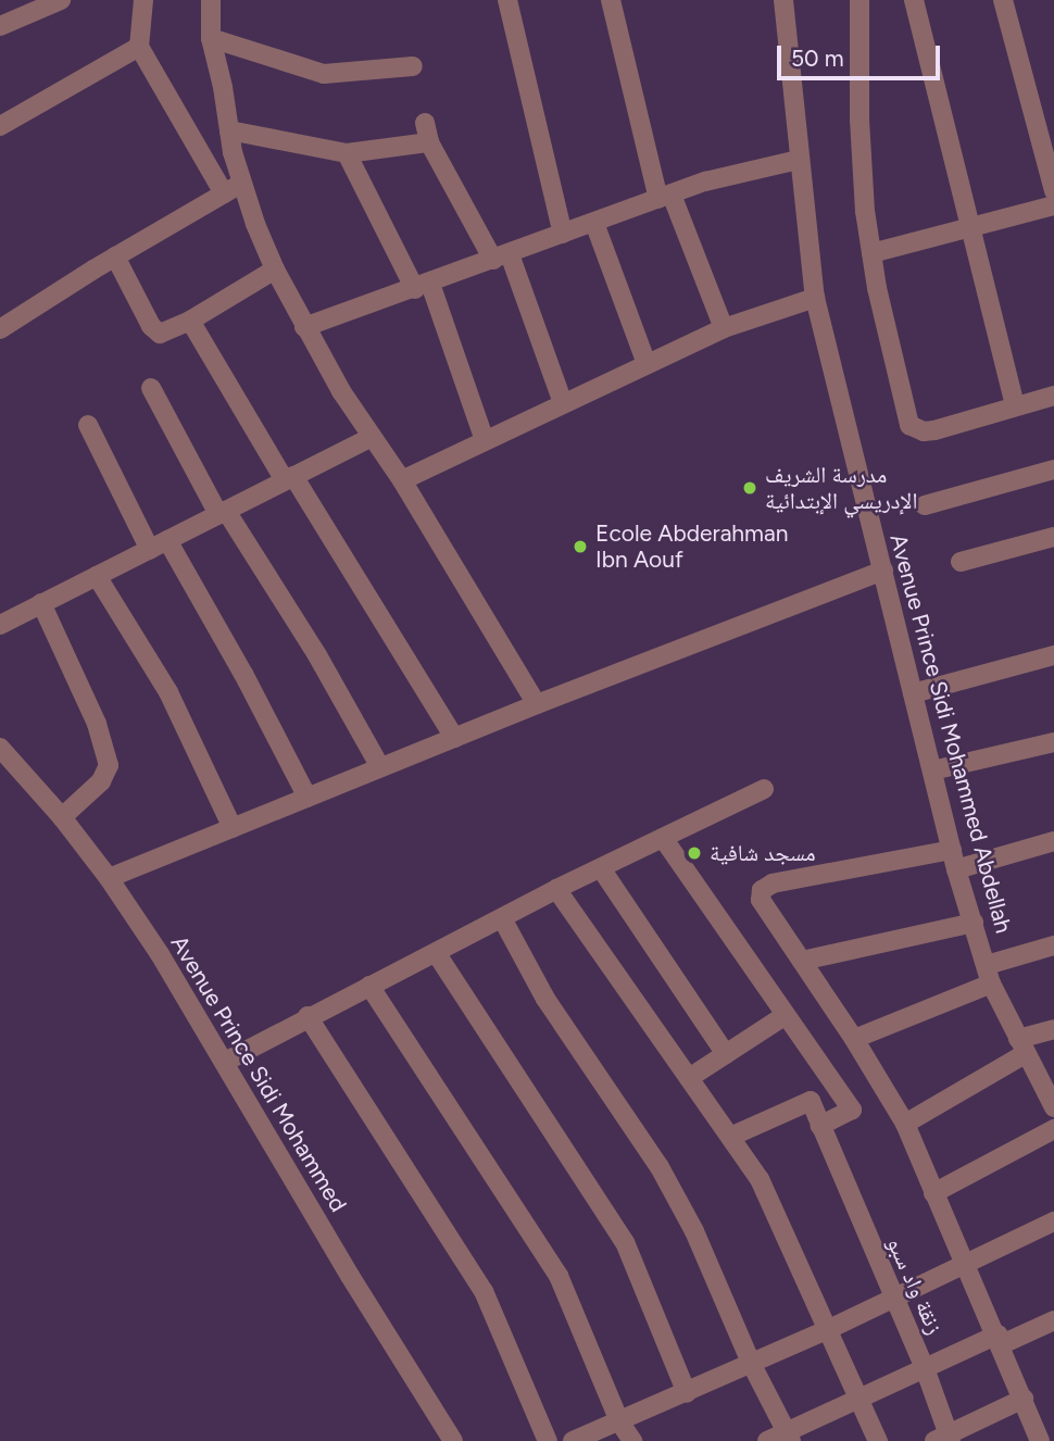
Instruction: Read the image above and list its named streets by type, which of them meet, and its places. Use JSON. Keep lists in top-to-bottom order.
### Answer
{
  "streets": {
    "street": ["Avenue Prince Sidi Mohammed Abdellah", "Avenue Prince Sidi Mohammed", "زنقة واد سبو"]
  },
  "places": ["مدرسة الشريف الإدريسي الإبتدائية", "Ecole Abderahman Ibn Aouf", "مسجد شافية"],
  "scale_bar": "50 m"
}
